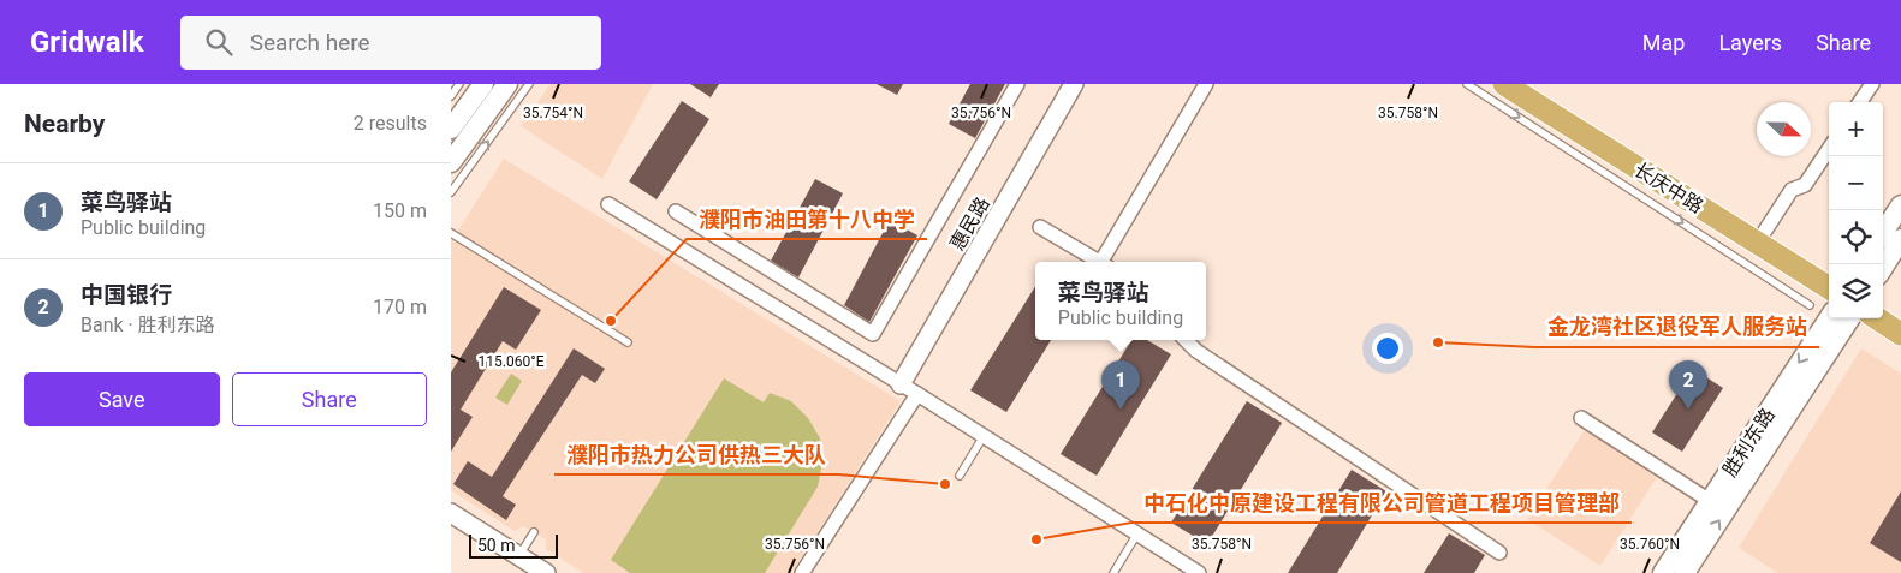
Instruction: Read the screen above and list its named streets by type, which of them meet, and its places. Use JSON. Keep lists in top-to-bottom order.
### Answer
{
  "streets": {
    "main road": ["长庆中路", "胜利东路"],
    "street": ["惠民路"]
  },
  "places": [
    "濮阳市油田第十八中学",
    "金龙湾社区退役军人服务站",
    "濮阳市热力公司供热三大队",
    "中石化中原建设工程有限公司管道工程项目管理部"
  ],
  "scale_bar": "50 m",
  "north": "right",
  "page": {
    "header": "Gridwalk",
    "search": "Search here",
    "nav": ["Map", "Layers", "Share"],
    "heading": ["Nearby", "2 results"],
    "map_buttons": ["+", "−"],
    "list": [
      {
        "mark": "1",
        "name": "菜鸟驿站",
        "note": "Public building",
        "value": "150 m"
      },
      {
        "mark": "2",
        "name": "中国银行",
        "note": "Bank · 胜利东路",
        "value": "170 m"
      }
    ],
    "popup": ["菜鸟驿站", "Public building"],
    "buttons": ["Save", "Share"],
    "pins": ["1", "2"],
    "scale": "50 m"
  },
  "coordinates": [
    "35.754°N",
    "35.756°N",
    "35.758°N",
    "115.060°E",
    "35.760°N"
  ]
}
